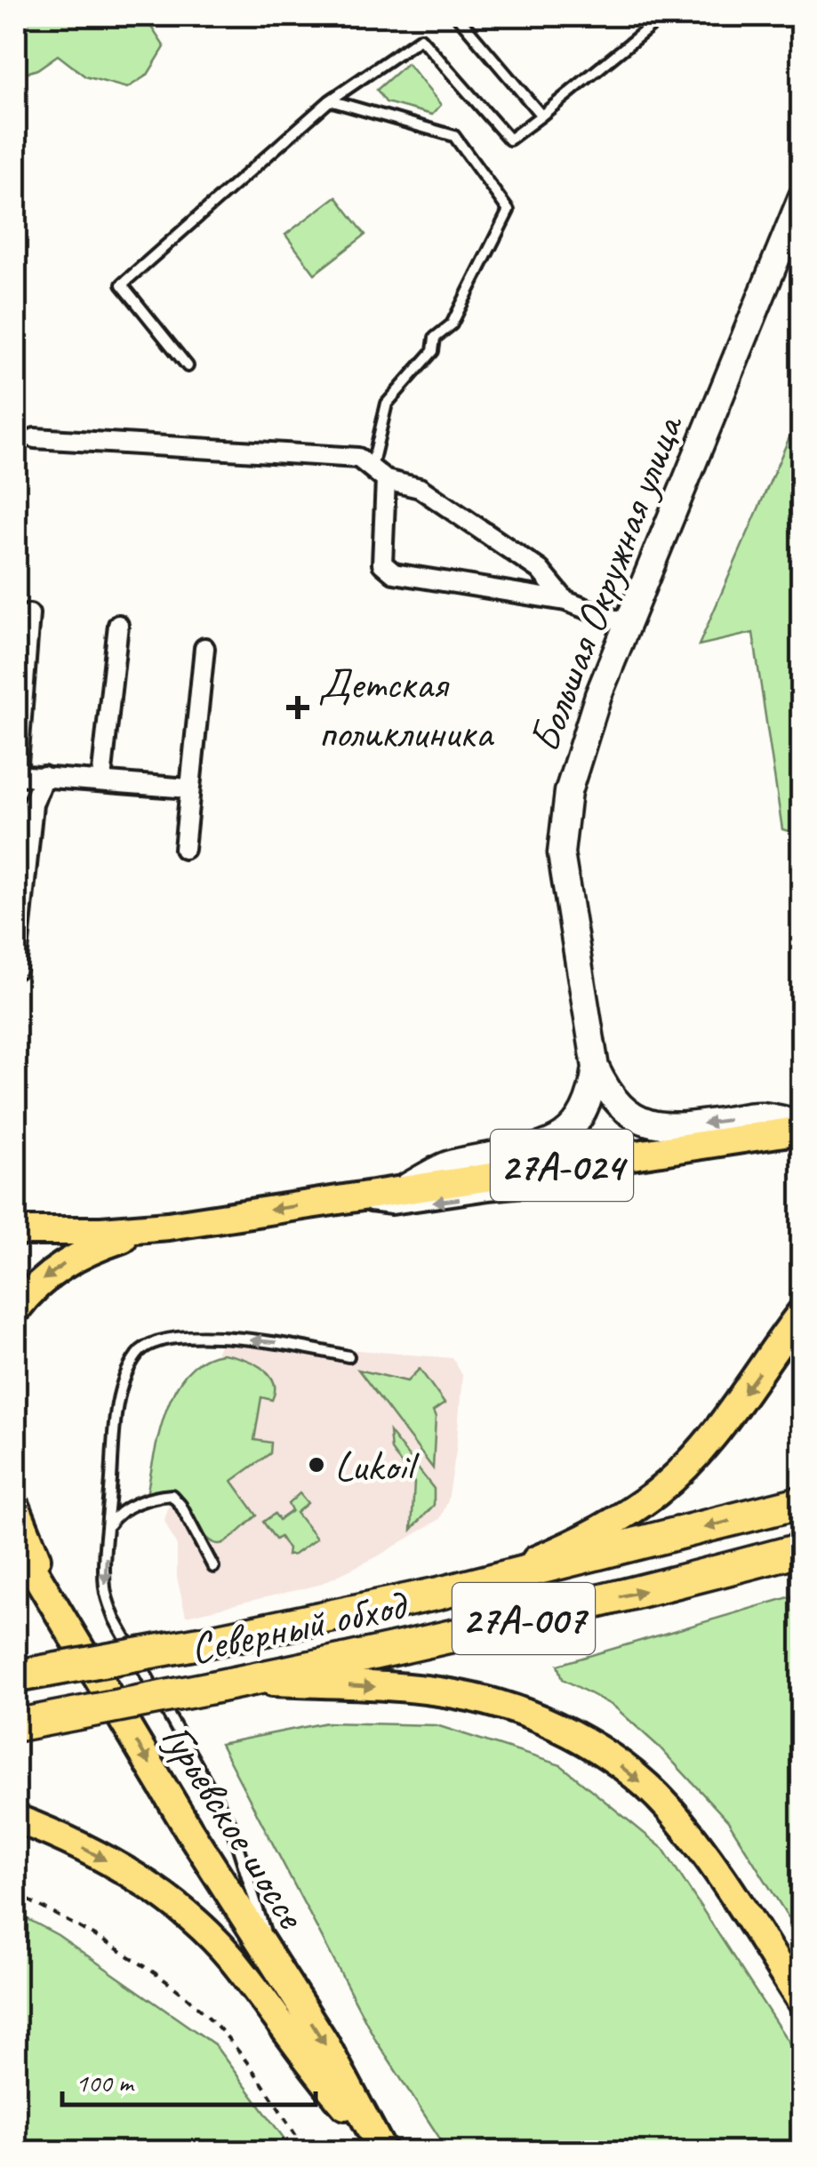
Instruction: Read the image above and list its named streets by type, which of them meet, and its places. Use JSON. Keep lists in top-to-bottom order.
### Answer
{
  "streets": {
    "highway": ["27А-007", "Северный обход"],
    "main road": ["Большая Окружная улица", "27А-024", "Гурьевское шоссе"]
  },
  "places": {
    "health": ["Детская поликлиника"],
    "other": ["Lukoil"]
  },
  "scale_bar": "100 m"
}
